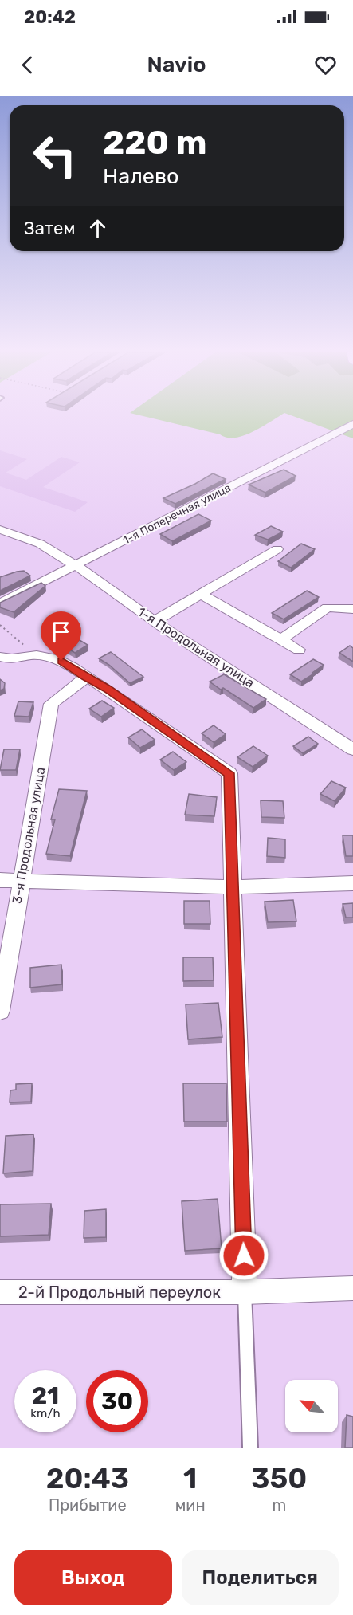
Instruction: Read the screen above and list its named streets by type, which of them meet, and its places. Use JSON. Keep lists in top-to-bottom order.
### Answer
{
  "streets": {
    "street": [
      "1-я Поперечная улица",
      "1-я Продольная улица",
      "3-я Продольная улица",
      "2-й Продольный переулок"
    ]
  },
  "crossings": [
    ["1-я Поперечная улица", "1-я Продольная улица"]
  ],
  "north": "top left",
  "page": {
    "status": "20:42",
    "header": "Navio",
    "turn": ["220 m", "Налево"],
    "then": "Затем",
    "speed": "21 km/h",
    "limit": "30",
    "eta": [
      "20:43",
      "Прибытие",
      "1",
      "мин",
      "350",
      "m"
    ],
    "buttons": ["Выход", "Поделиться"]
  }
}
